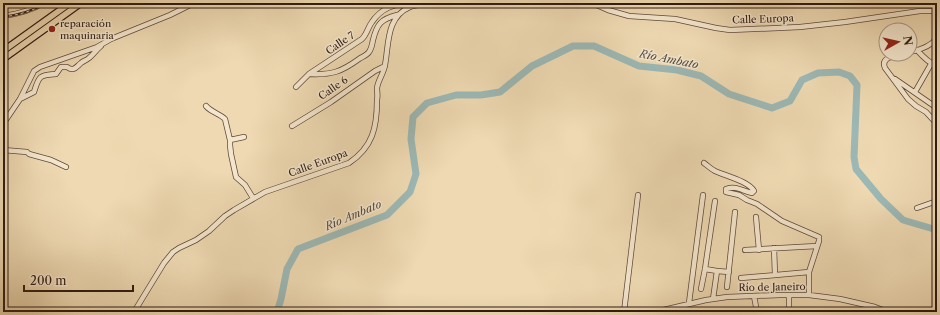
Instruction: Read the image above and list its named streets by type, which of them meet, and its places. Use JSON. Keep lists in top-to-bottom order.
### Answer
{
  "streets": {
    "street": [
      "Calle Europa",
      "Calle 7",
      "Calle 6",
      "Río de Janeiro"
    ]
  },
  "crossings": [
    ["Calle Europa", "Calle 6"]
  ],
  "water": ["Río Ambato"],
  "places": ["reparación maquinaria"],
  "scale_bar": "200 m",
  "north": "right"
}
